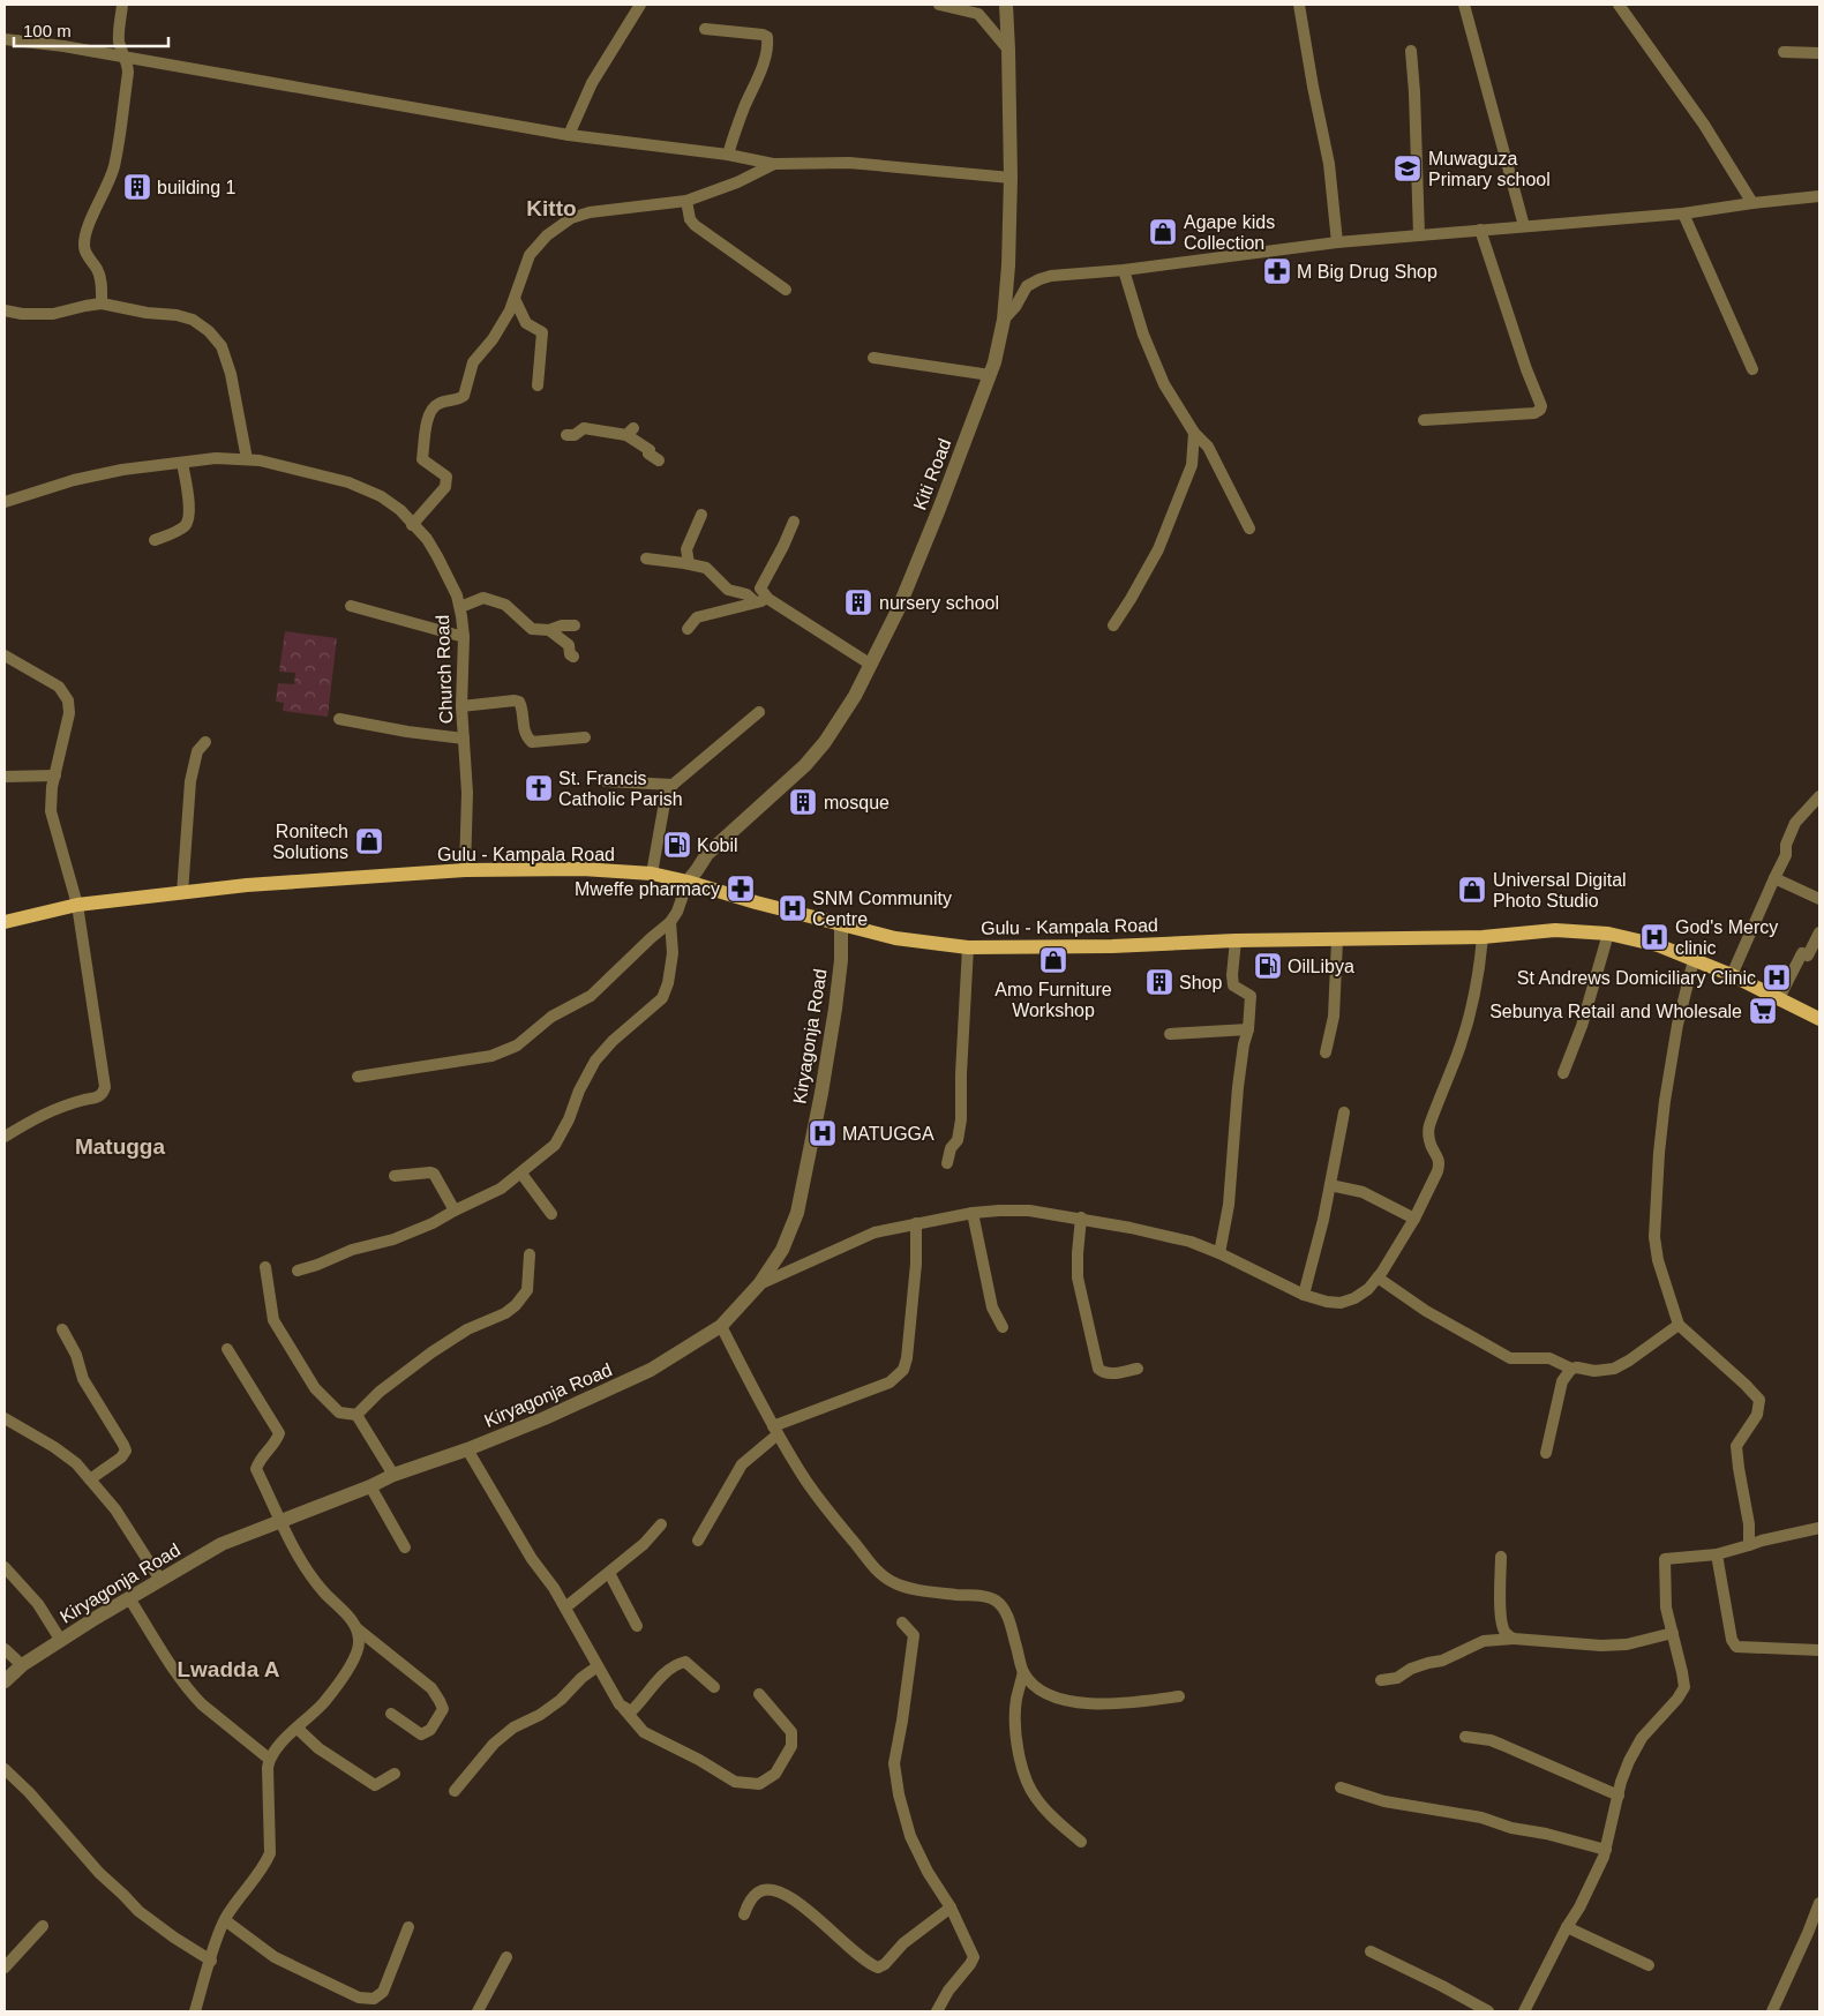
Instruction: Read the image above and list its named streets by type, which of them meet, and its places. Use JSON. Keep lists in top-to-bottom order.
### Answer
{
  "streets": {
    "main road": ["Gulu - Kampala Road"],
    "street": ["Kiti Road", "Church Road", "Kiryagonja Road"]
  },
  "crossings": [
    ["Kiti Road", "Gulu - Kampala Road"],
    ["Church Road", "Gulu - Kampala Road"],
    ["Gulu - Kampala Road", "Kiryagonja Road"]
  ],
  "districts": ["Kitto", "Matugga", "Lwadda A"],
  "places": {
    "school or university": ["Muwaguza Primary school"],
    "building": [
      "building 1",
      "nursery school",
      "mosque",
      "Shop"
    ],
    "shop": [
      "Agape kids Collection",
      "Ronitech Solutions",
      "Universal Digital Photo Studio",
      "Amo Furniture Workshop"
    ],
    "pharmacy": ["M Big Drug Shop", "Mweffe pharmacy"],
    "church": ["St. Francis Catholic Parish"],
    "fuel station": ["Kobil", "OilLibya"],
    "hospital": [
      "SNM Community Centre",
      "God's Mercy clinic",
      "St Andrews Domiciliary Clinic",
      "MATUGGA"
    ],
    "supermarket": ["Sebunya Retail and Wholesale"]
  },
  "scale_bar": "100 m"
}
